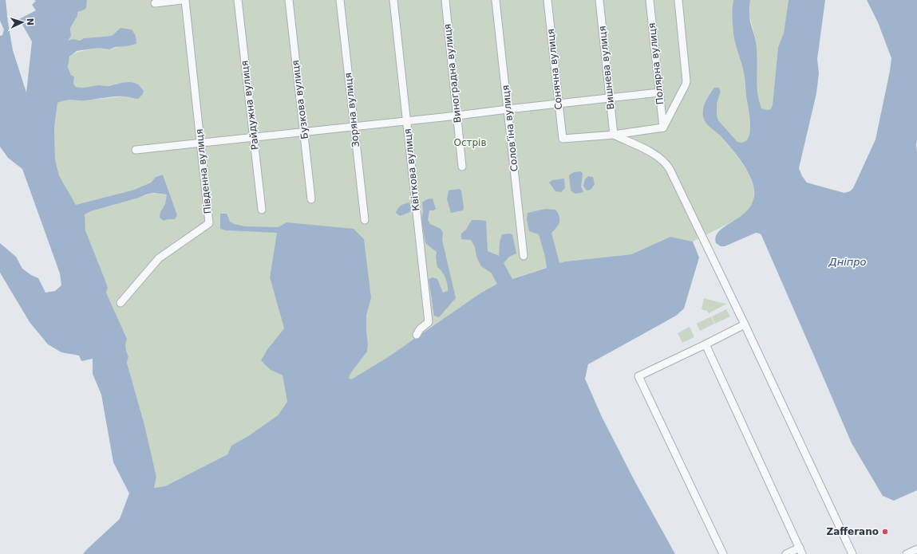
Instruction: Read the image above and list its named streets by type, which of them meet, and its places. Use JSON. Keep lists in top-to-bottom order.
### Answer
{
  "streets": {
    "street": [
      "Полярна вулиця",
      "Вишнева вулиця",
      "Сонячна вулиця",
      "Виноградна вулиця",
      "Бузкова вулиця",
      "Райдужна вулиця",
      "Зоряна вулиця",
      "Соловʼїна вулиця",
      "Квіткова вулиця",
      "Південна вулиця"
    ]
  },
  "crossings": [
    ["Вишнева вулиця", "Сонячна вулиця"]
  ],
  "water": ["Дніпро"],
  "parks": ["Острів"],
  "places": ["Zafferano"],
  "north": "right"
}
